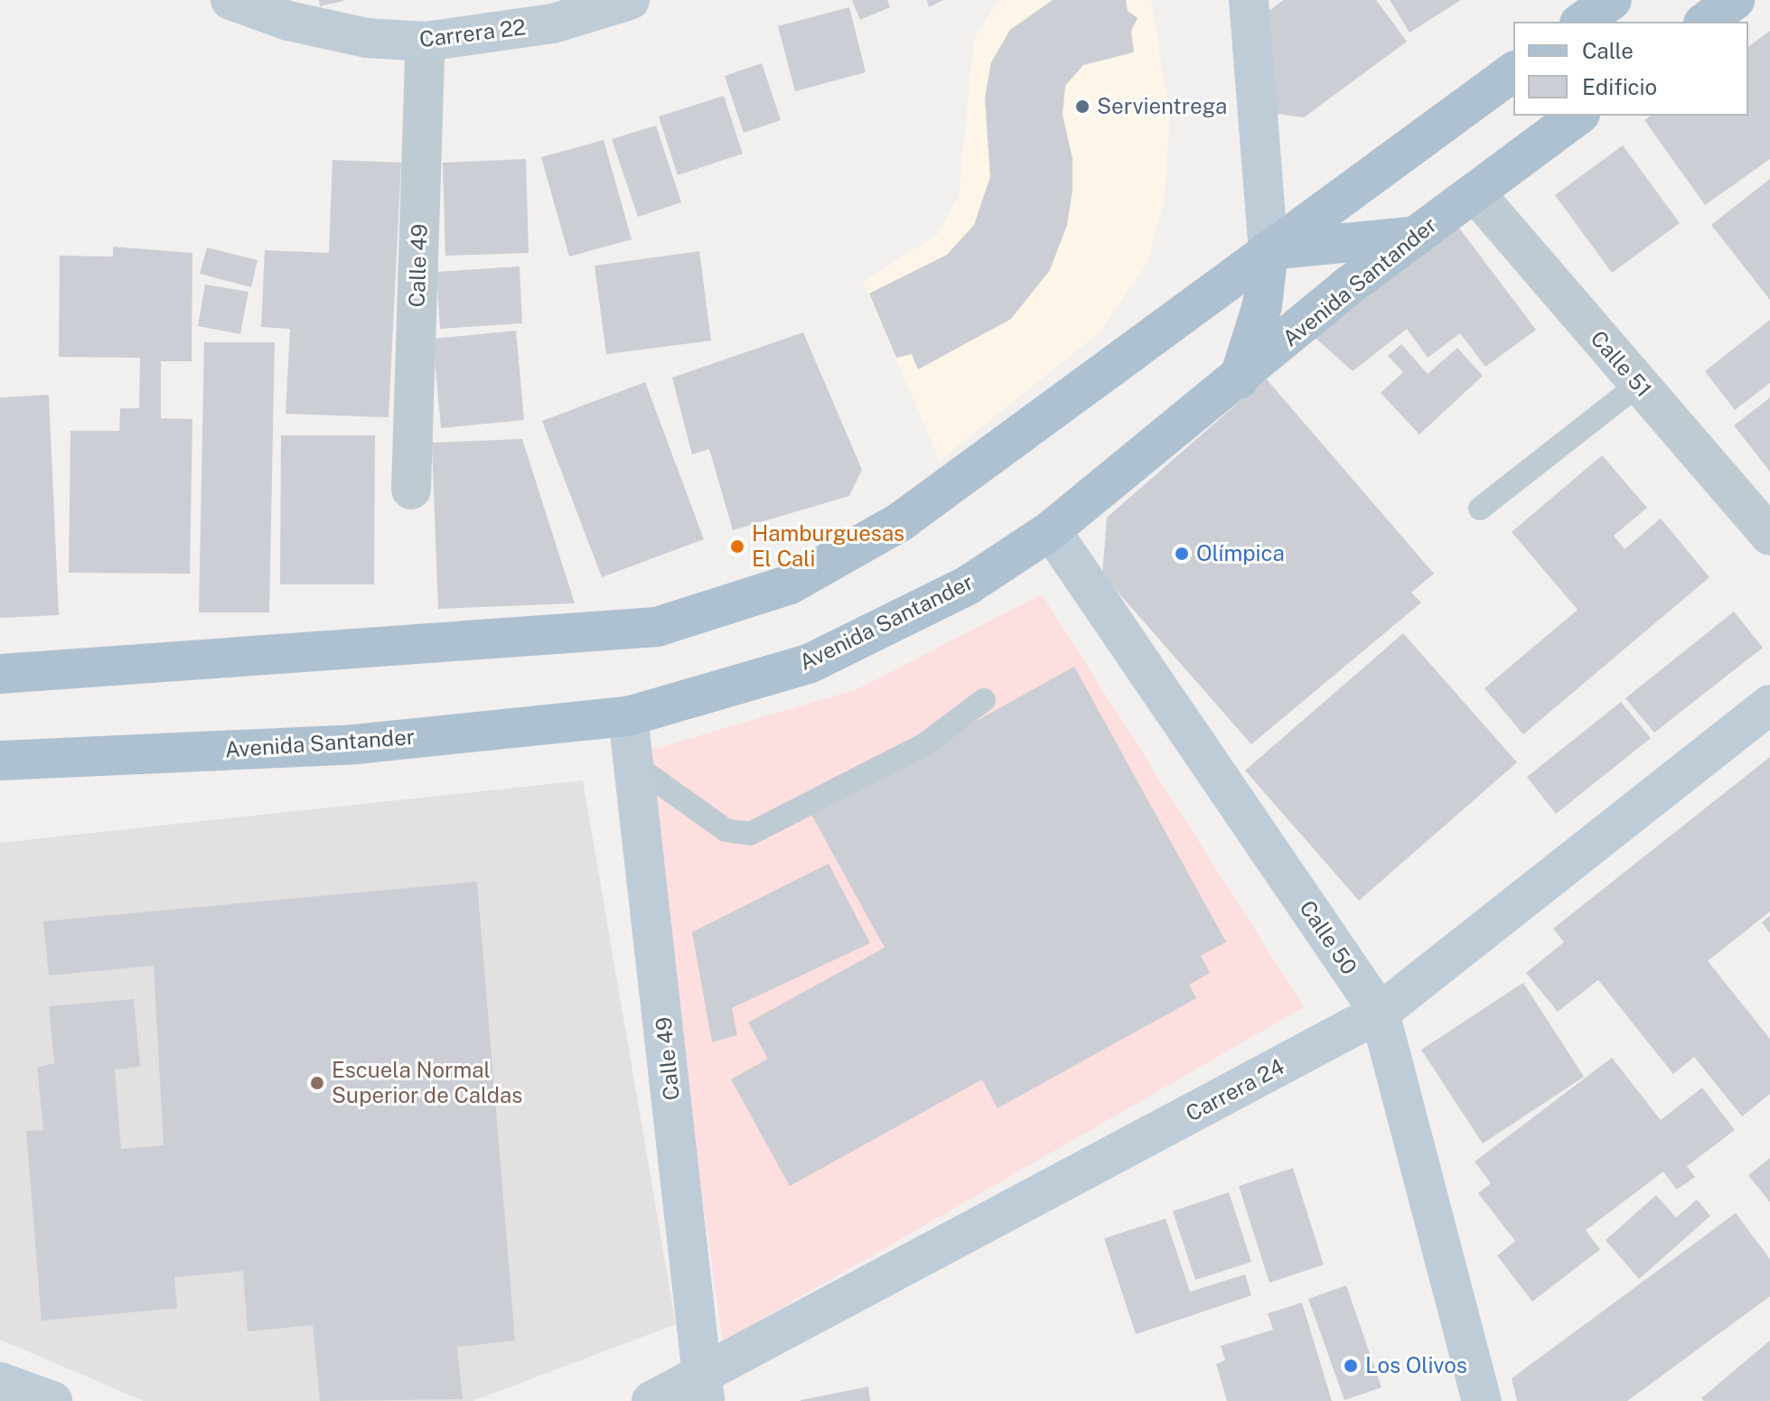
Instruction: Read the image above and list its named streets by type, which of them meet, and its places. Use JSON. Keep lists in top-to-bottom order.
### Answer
{
  "streets": {
    "main road": [
      "Carrera 22",
      "Calle 49",
      "Avenida Santander",
      "Calle 50",
      "Carrera 24"
    ],
    "street": ["Calle 51"]
  },
  "crossings": [
    ["Carrera 22", "Calle 49"],
    ["Calle 49", "Avenida Santander"],
    ["Calle 49", "Carrera 24"],
    ["Avenida Santander", "Calle 51"],
    ["Avenida Santander", "Calle 50"],
    ["Calle 50", "Carrera 24"]
  ],
  "places": [
    "Servientrega",
    "Hamburguesas El Cali",
    "Olímpica",
    "Escuela Normal Superior de Caldas",
    "Los Olivos"
  ],
  "legend": ["Calle", "Edificio"]
}
